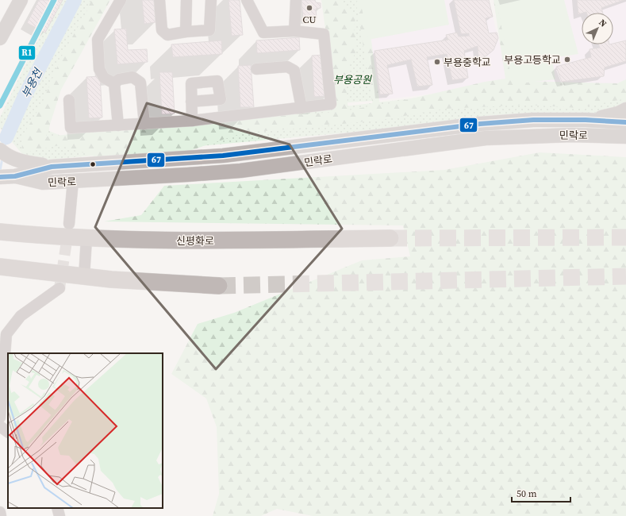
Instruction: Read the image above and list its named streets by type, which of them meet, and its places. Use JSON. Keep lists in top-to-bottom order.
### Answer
{
  "streets": {
    "highway": ["신평화로"],
    "main road": ["민락로"]
  },
  "water": ["부용천"],
  "parks": ["부용공원"],
  "places": ["CU", "부용고등학교", "부용중학교"],
  "lines": ["transit line R1", "transit line 67"],
  "scale_bar": "50 m",
  "north": "top right"
}
